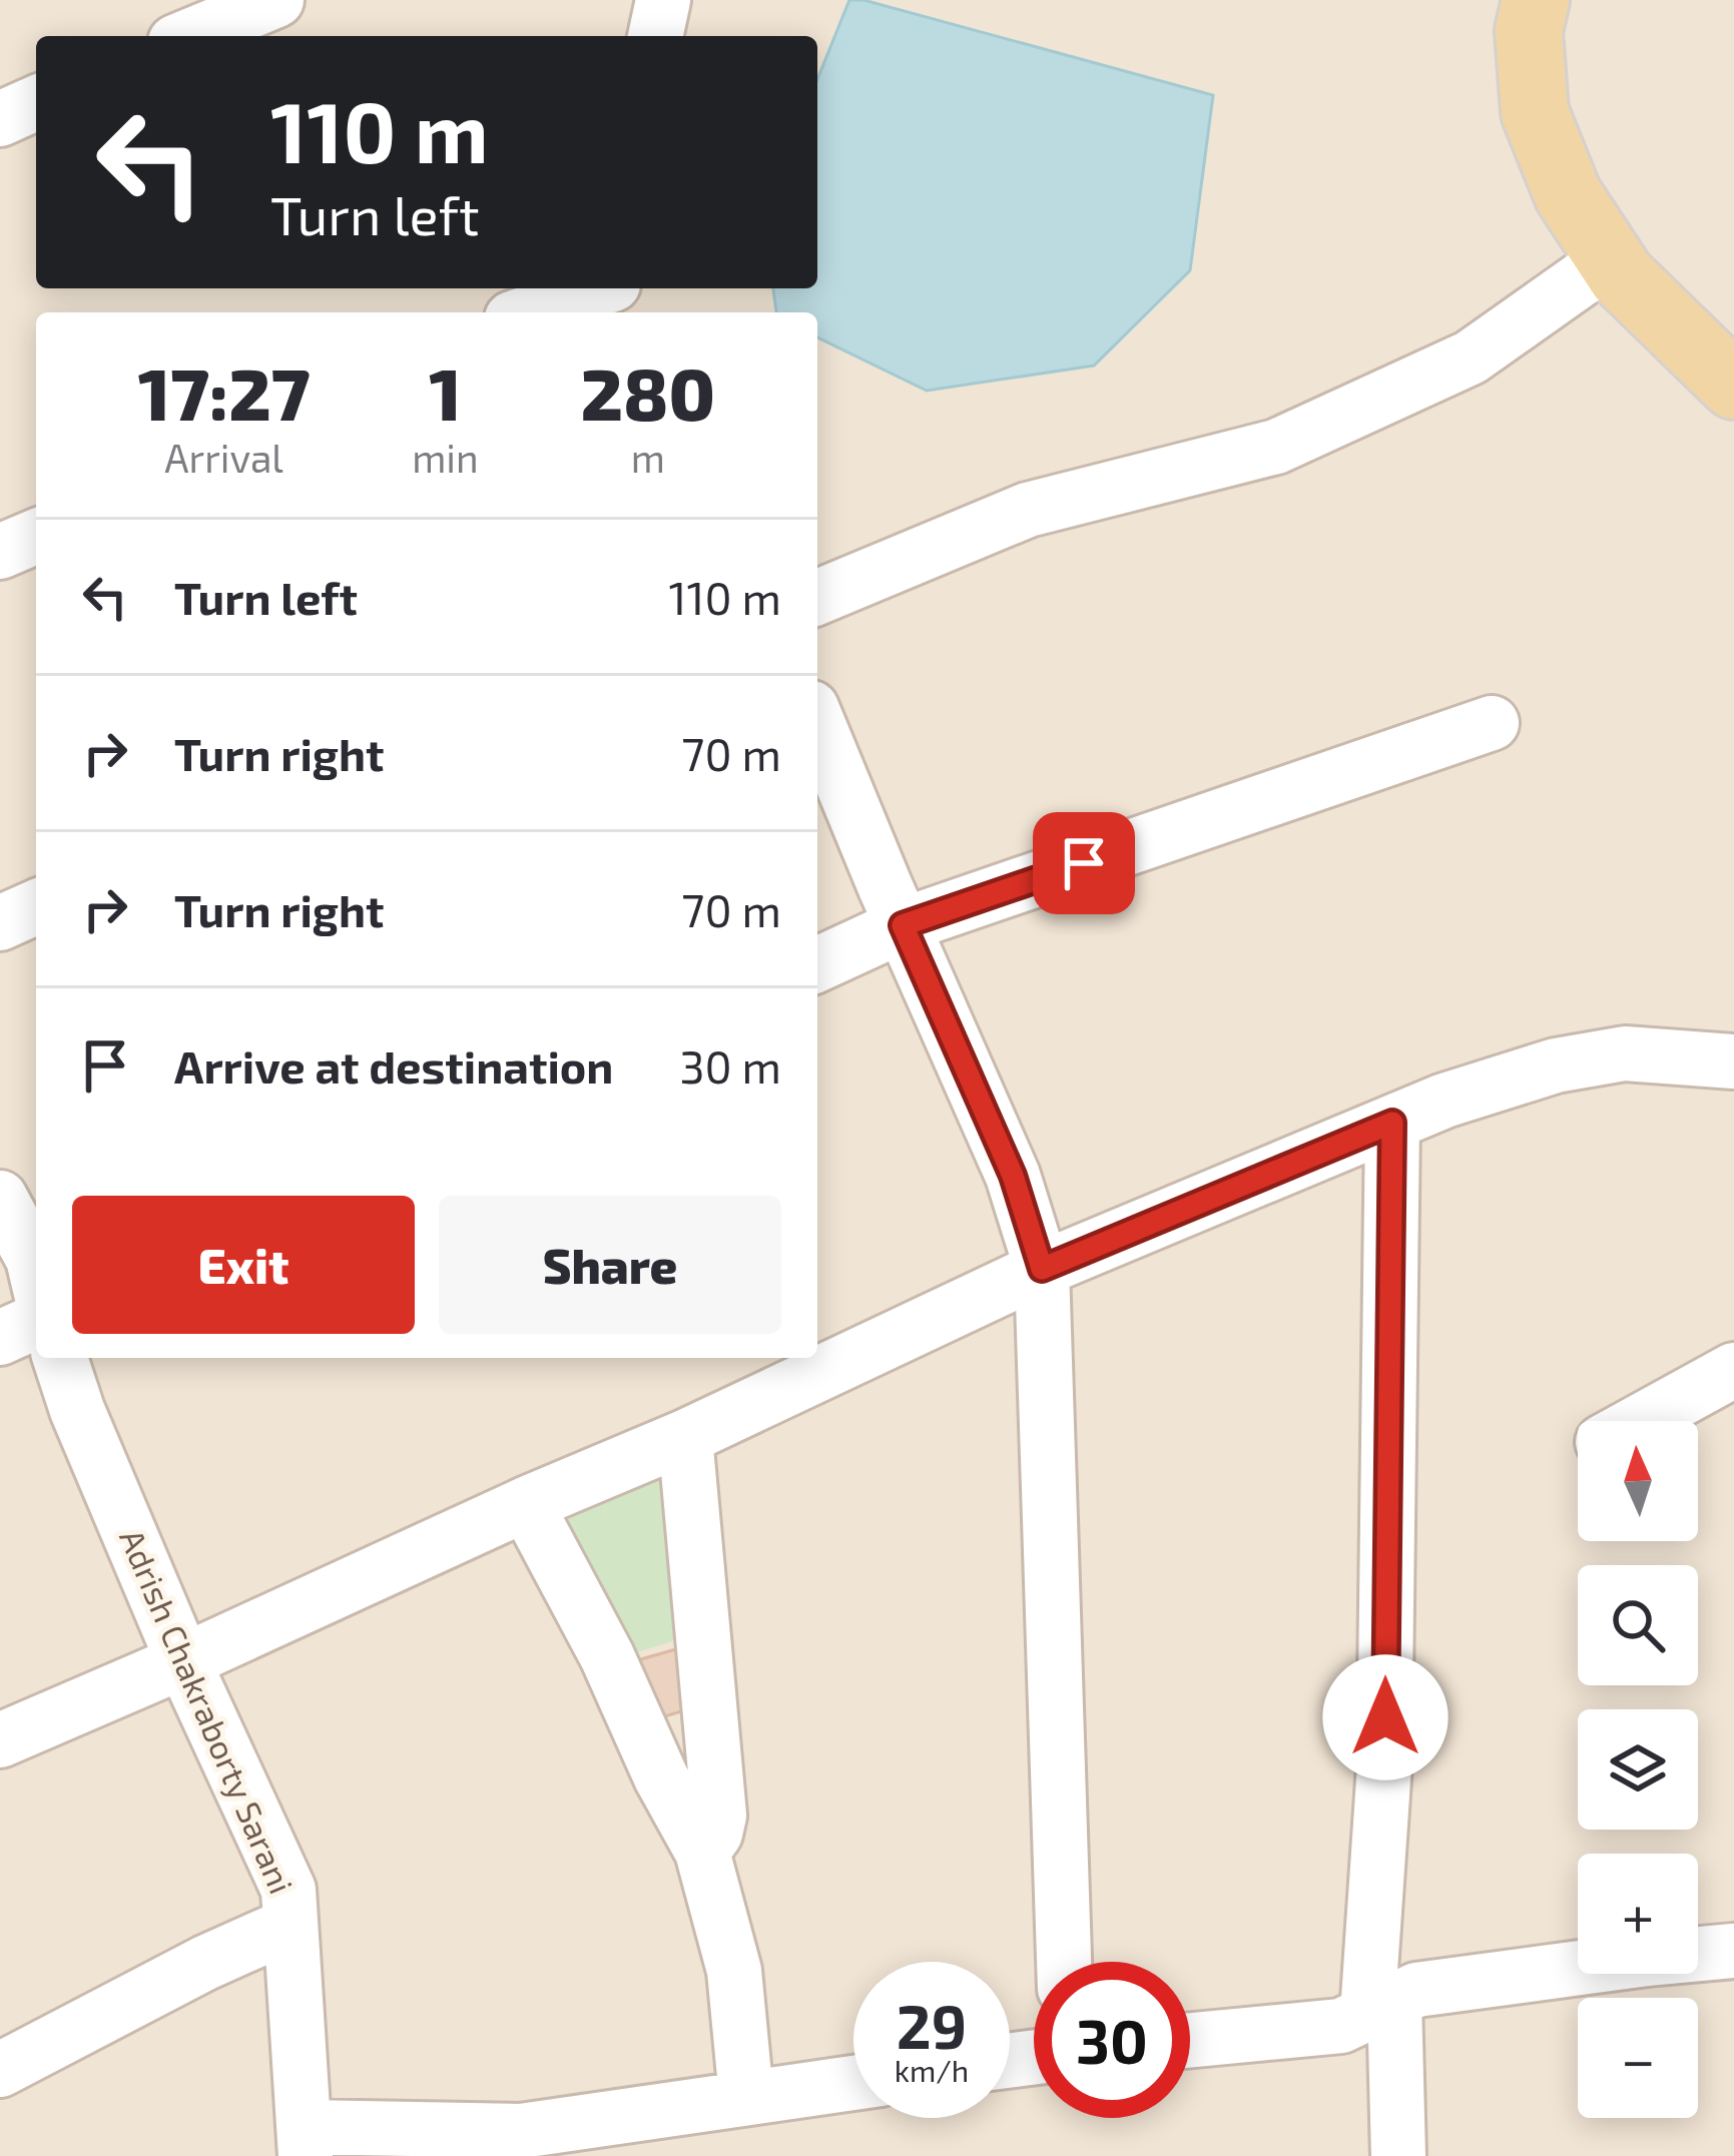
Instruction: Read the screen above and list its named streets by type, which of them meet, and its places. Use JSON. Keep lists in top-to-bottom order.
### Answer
{
  "streets": {
    "street": ["Adrish Chakraborty Sarani"]
  },
  "north": "top",
  "page": {
    "turn": ["110 m", "Turn left"],
    "eta": [
      "17:27",
      "Arrival",
      "1",
      "min",
      "280",
      "m"
    ],
    "list": [
      {
        "name": "Turn left",
        "value": "110 m"
      },
      {
        "name": "Turn right",
        "value": "70 m"
      },
      {
        "name": "Turn right",
        "value": "70 m"
      },
      {
        "name": "Arrive at destination",
        "value": "30 m"
      }
    ],
    "buttons": ["Exit", "Share"],
    "map_buttons": ["+", "−"],
    "speed": "29 km/h",
    "limit": "30"
  }
}
